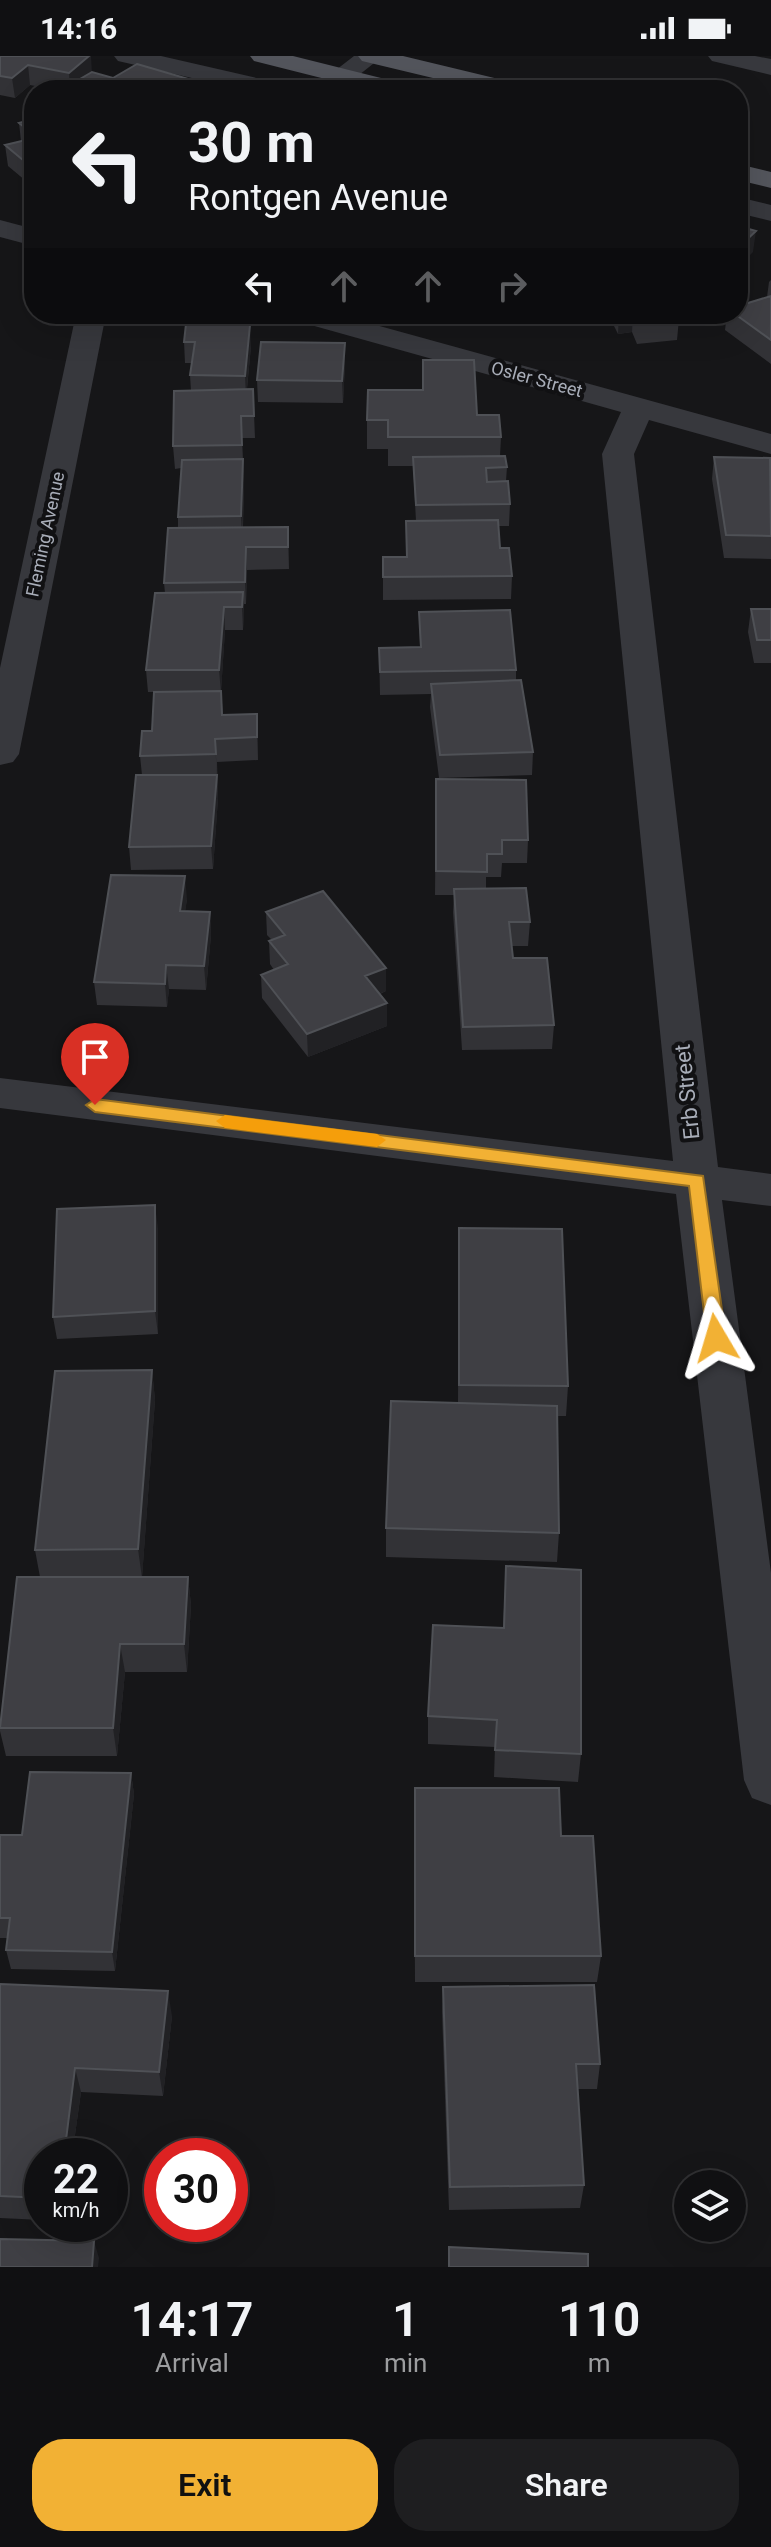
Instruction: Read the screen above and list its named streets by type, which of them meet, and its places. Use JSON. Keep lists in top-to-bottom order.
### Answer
{
  "streets": {
    "street": ["Osler Street", "Fleming Avenue", "Erb Street"]
  },
  "crossings": [
    ["Osler Street", "Erb Street"]
  ],
  "page": {
    "status": "14:16",
    "turn": ["30 m", "Rontgen Avenue"],
    "speed": "22 km/h",
    "limit": "30",
    "eta": [
      "14:17",
      "Arrival",
      "1",
      "min",
      "110",
      "m"
    ],
    "buttons": ["Exit", "Share"]
  }
}
